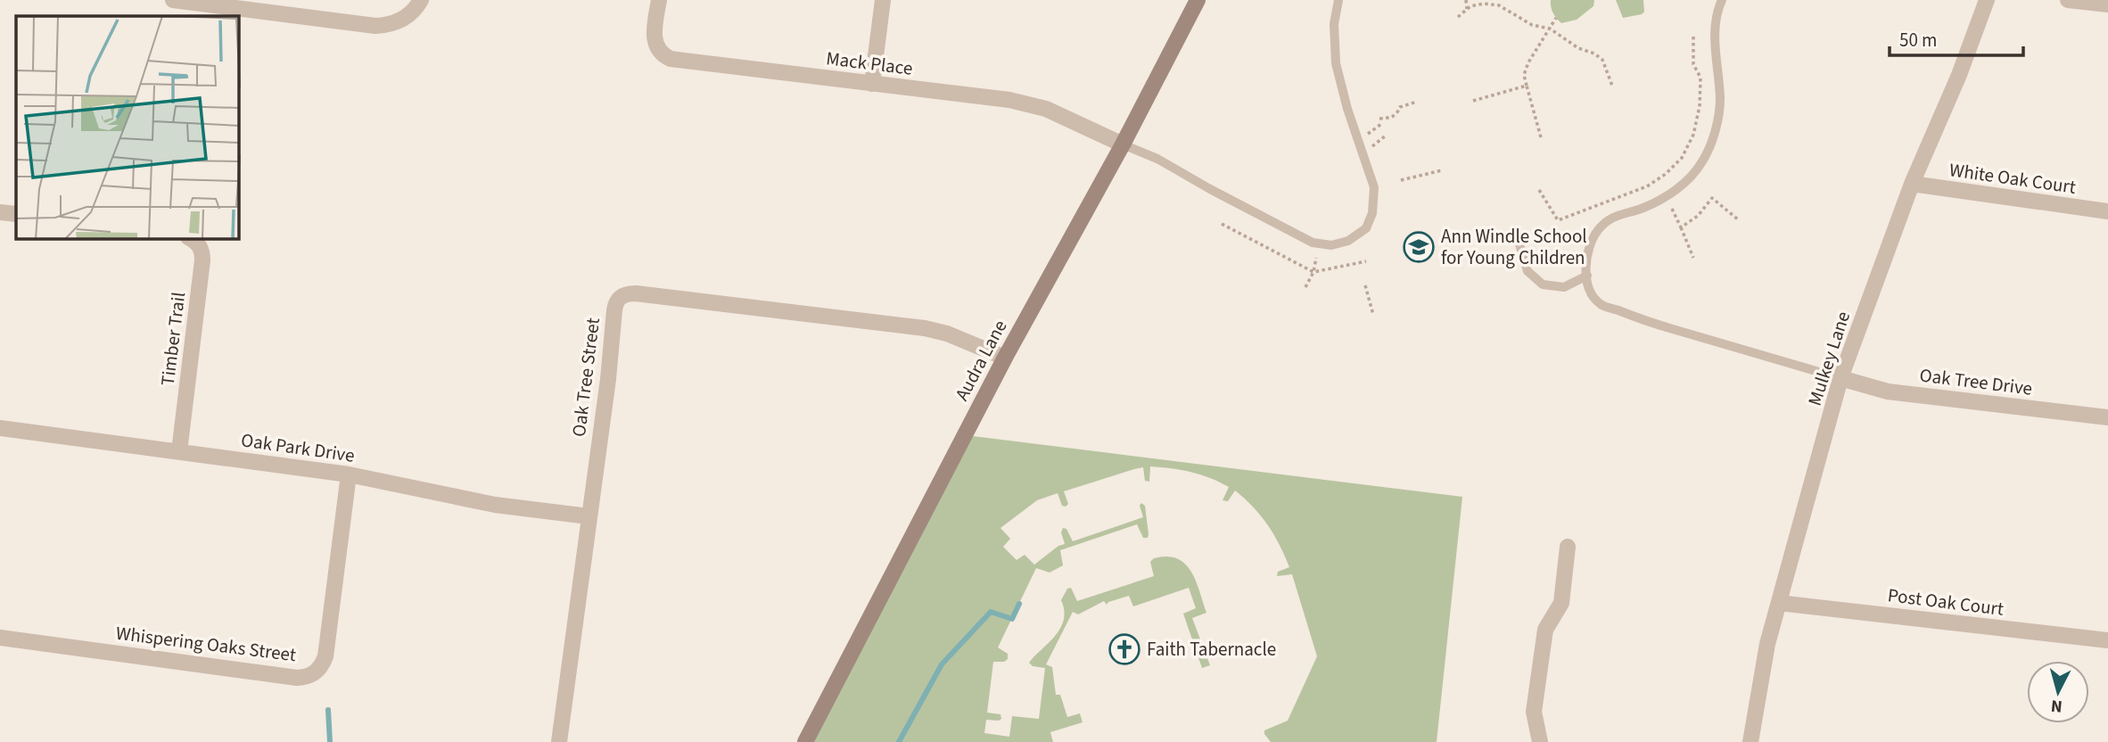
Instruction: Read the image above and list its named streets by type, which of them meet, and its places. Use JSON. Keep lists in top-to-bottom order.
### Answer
{
  "streets": {
    "street": [
      "Mack Place",
      "White Oak Court",
      "Timber Trail",
      "Mulkey Lane",
      "Audra Lane",
      "Oak Tree Street",
      "Oak Tree Drive",
      "Oak Park Drive",
      "Post Oak Court",
      "Whispering Oaks Street"
    ]
  },
  "crossings": [
    ["Mack Place", "Audra Lane"],
    ["White Oak Court", "Mulkey Lane"],
    ["Timber Trail", "Oak Park Drive"],
    ["Mulkey Lane", "Oak Tree Drive"],
    ["Mulkey Lane", "Post Oak Court"],
    ["Audra Lane", "Oak Tree Street"],
    ["Oak Tree Street", "Oak Park Drive"],
    ["Oak Park Drive", "Whispering Oaks Street"]
  ],
  "places": {
    "school or university": ["Ann Windle School for Young Children"],
    "church": ["Faith Tabernacle"]
  },
  "scale_bar": "50 m",
  "north": "bottom"
}
